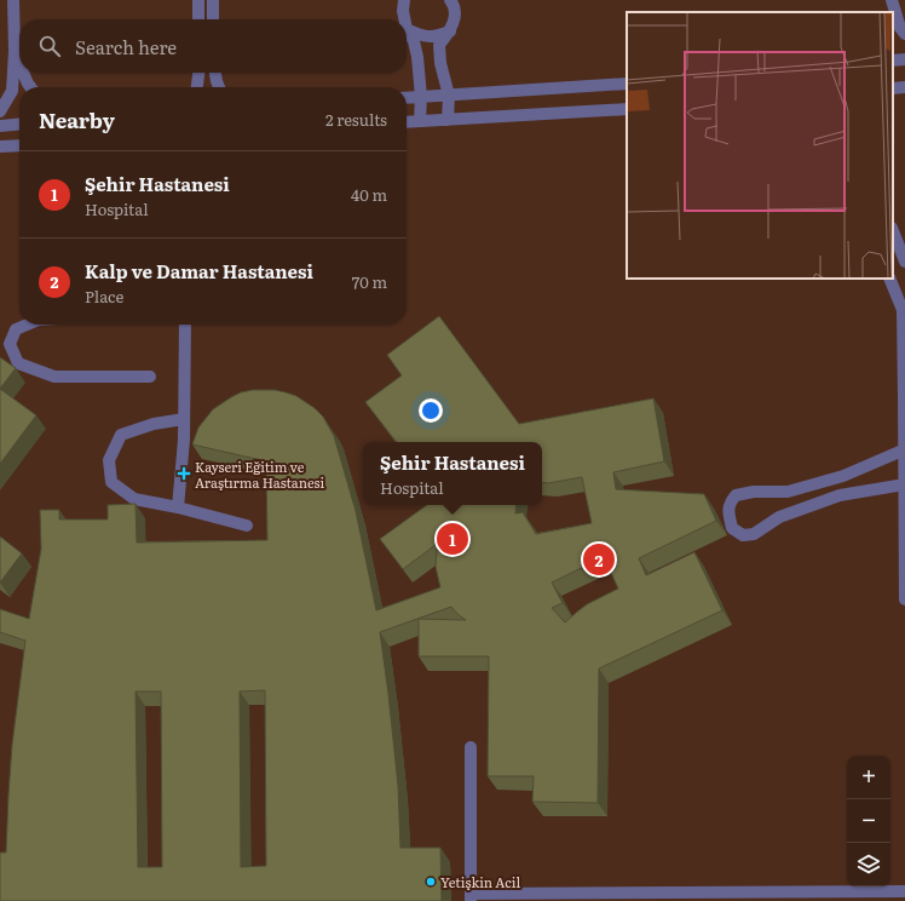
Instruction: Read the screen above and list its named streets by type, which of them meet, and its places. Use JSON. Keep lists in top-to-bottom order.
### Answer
{
  "places": {
    "health": ["Kayseri Eğitim ve Araştırma Hastanesi"],
    "other": ["Yetişkin Acil"]
  },
  "page": {
    "search": "Search here",
    "heading": ["Nearby", "2 results"],
    "list": [
      {
        "mark": "1",
        "name": "Şehir Hastanesi",
        "note": "Hospital",
        "value": "40 m"
      },
      {
        "mark": "2",
        "name": "Kalp ve Damar Hastanesi",
        "note": "Place",
        "value": "70 m"
      }
    ],
    "popup": ["Şehir Hastanesi", "Hospital"],
    "pins": ["1", "2"],
    "map_buttons": ["+", "−"]
  }
}
